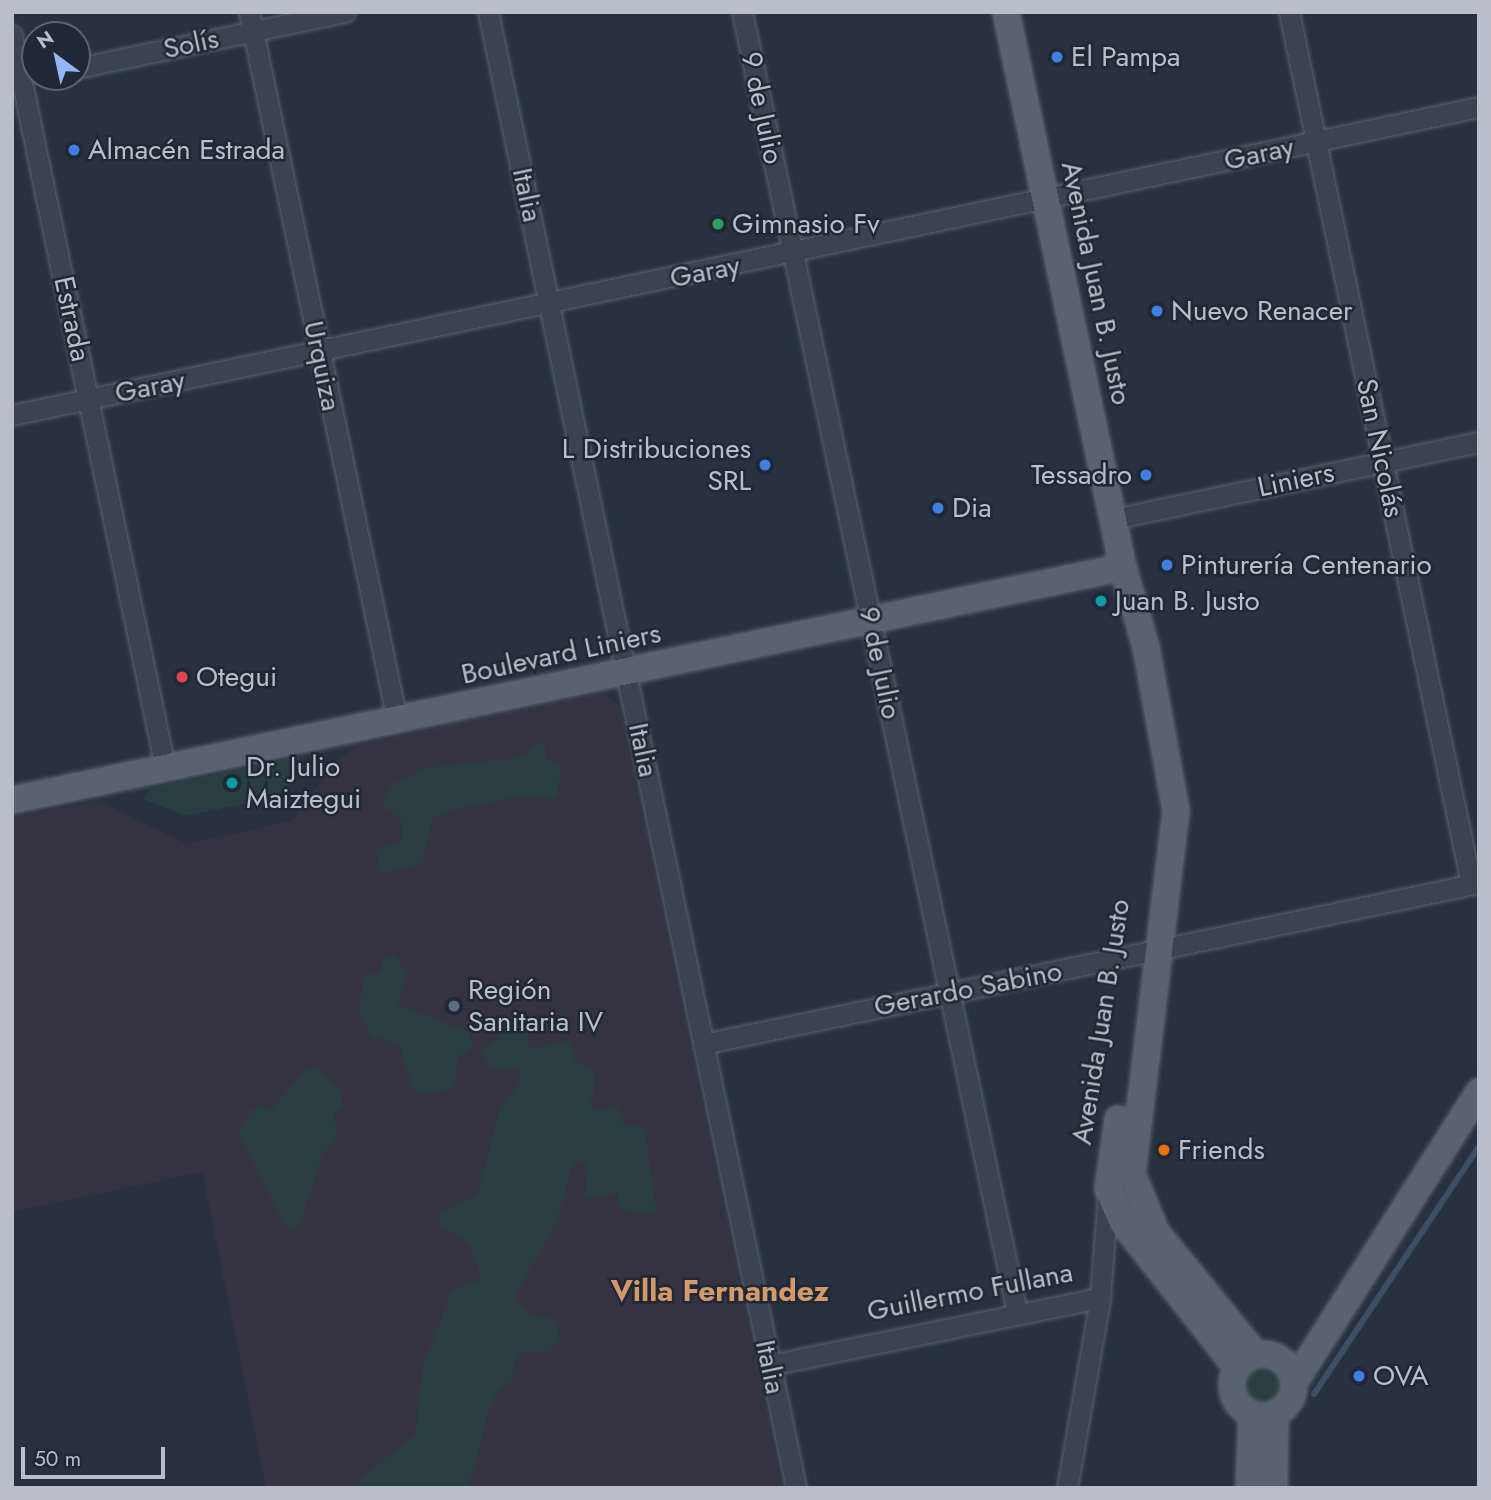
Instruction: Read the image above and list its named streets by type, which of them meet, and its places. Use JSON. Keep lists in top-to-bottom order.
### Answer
{
  "streets": {
    "main road": ["Avenida Juan B. Justo", "Boulevard Liniers"],
    "street": [
      "Solís",
      "9 de Julio",
      "Garay",
      "Italia",
      "Estrada",
      "Urquiza",
      "San Nicolás",
      "Liniers",
      "Gerardo Sabino",
      "Guillermo Fullana"
    ]
  },
  "crossings": [
    ["Solís", "Urquiza"],
    ["9 de Julio", "Garay"],
    ["9 de Julio", "Boulevard Liniers"],
    ["9 de Julio", "Gerardo Sabino"],
    ["9 de Julio", "Guillermo Fullana"],
    ["Garay", "Italia"],
    ["Garay", "Avenida Juan B. Justo"],
    ["Garay", "Estrada"],
    ["Garay", "Urquiza"],
    ["Garay", "San Nicolás"],
    ["Italia", "Boulevard Liniers"],
    ["Italia", "Gerardo Sabino"],
    ["Italia", "Guillermo Fullana"],
    ["Avenida Juan B. Justo", "Liniers"],
    ["Avenida Juan B. Justo", "Boulevard Liniers"],
    ["Avenida Juan B. Justo", "Gerardo Sabino"],
    ["Avenida Juan B. Justo", "Guillermo Fullana"],
    ["Estrada", "Boulevard Liniers"],
    ["Urquiza", "Boulevard Liniers"],
    ["San Nicolás", "Liniers"],
    ["San Nicolás", "Gerardo Sabino"]
  ],
  "districts": ["Villa Fernandez"],
  "places": [
    "El Pampa",
    "Almacén Estrada",
    "Gimnasio Fv",
    "Nuevo Renacer",
    "L Distribuciones SRL",
    "Tessadro",
    "Dia",
    "Pinturería Centenario",
    "Juan B. Justo",
    "Otegui",
    "Dr. Julio Maiztegui",
    "Región Sanitaria IV",
    "Friends",
    "OVA"
  ],
  "scale_bar": "50 m",
  "north": "top left"
}
